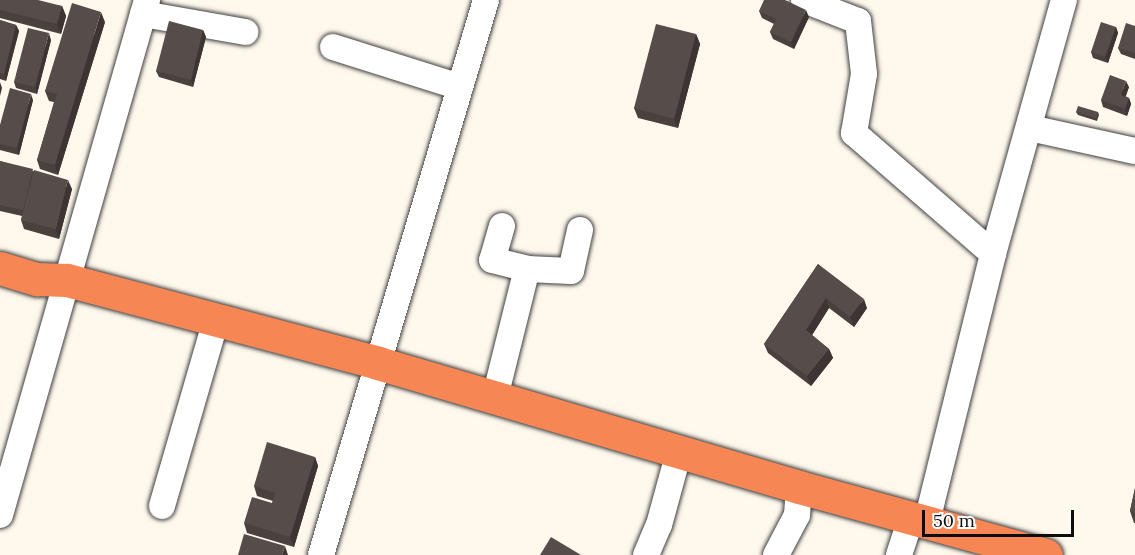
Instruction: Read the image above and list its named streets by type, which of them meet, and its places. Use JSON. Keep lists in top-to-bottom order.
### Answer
{
  "scale_bar": "50 m"
}
